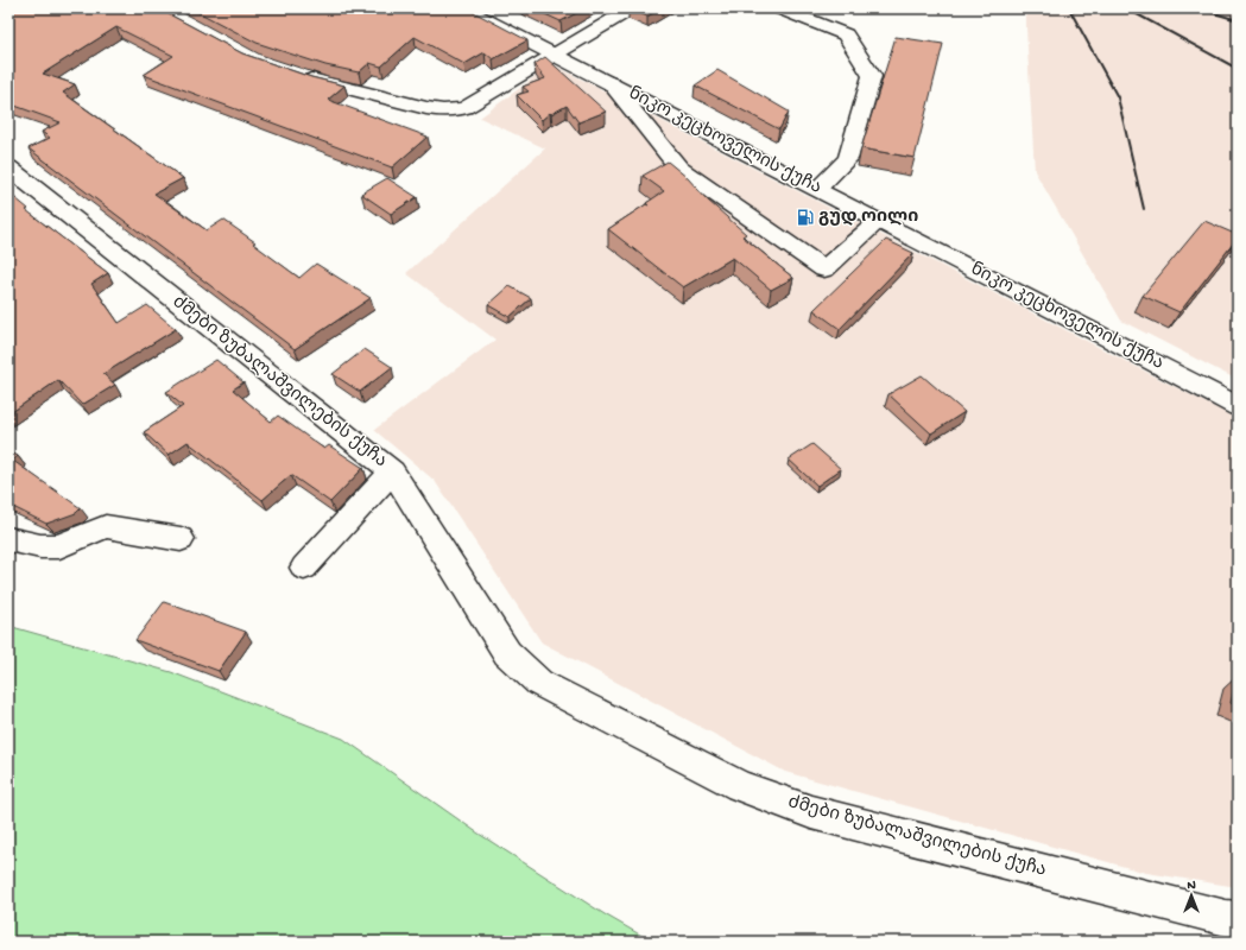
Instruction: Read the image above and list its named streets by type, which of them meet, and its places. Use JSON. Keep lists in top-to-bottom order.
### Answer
{
  "streets": {
    "street": ["ნიკო კეცხოველის ქუჩა", "ძმები ზუბალაშვილების ქუჩა"]
  },
  "places": {
    "fuel station": ["გუდ ოილი"]
  },
  "north": "top"
}
